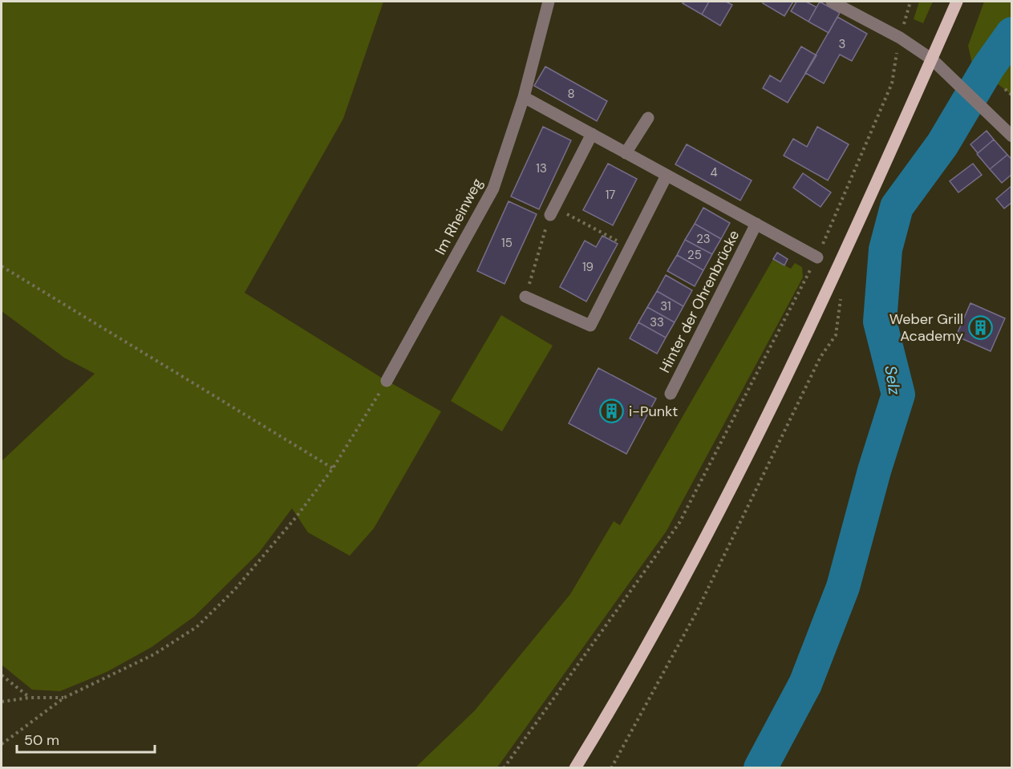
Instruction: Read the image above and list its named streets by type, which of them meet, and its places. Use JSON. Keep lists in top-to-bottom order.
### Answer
{
  "streets": {
    "street": ["Im Rheinweg", "Hinter der Ohrenbrücke"]
  },
  "crossings": [
    ["Im Rheinweg", "Hinter der Ohrenbrücke"]
  ],
  "water": ["Selz"],
  "places": {
    "building": ["Weber Grill Academy", "i-Punkt"]
  },
  "house_numbers": [
    "3",
    "8",
    "13",
    "4",
    "17",
    "23",
    "15",
    "25",
    "19",
    "31",
    "33"
  ],
  "scale_bar": "50 m"
}
